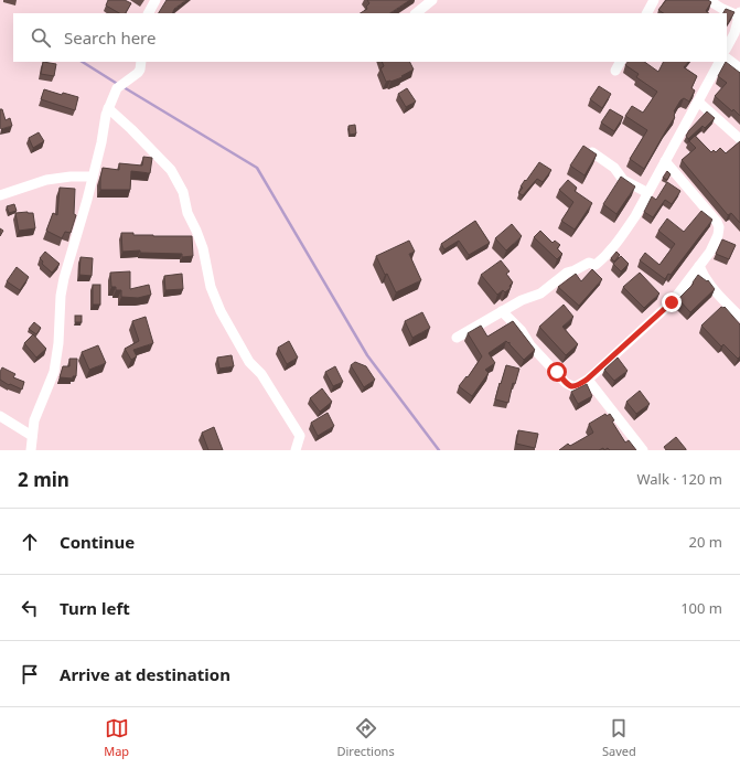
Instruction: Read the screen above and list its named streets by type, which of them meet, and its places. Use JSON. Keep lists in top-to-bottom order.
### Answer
{
  "page": {
    "search": "Search here",
    "heading": ["2 min", "Walk · 120 m"],
    "list": [
      ["Continue", "20 m"],
      ["Turn left", "100 m"],
      "Arrive at destination"
    ],
    "nav": ["Map", "Directions", "Saved"]
  }
}
